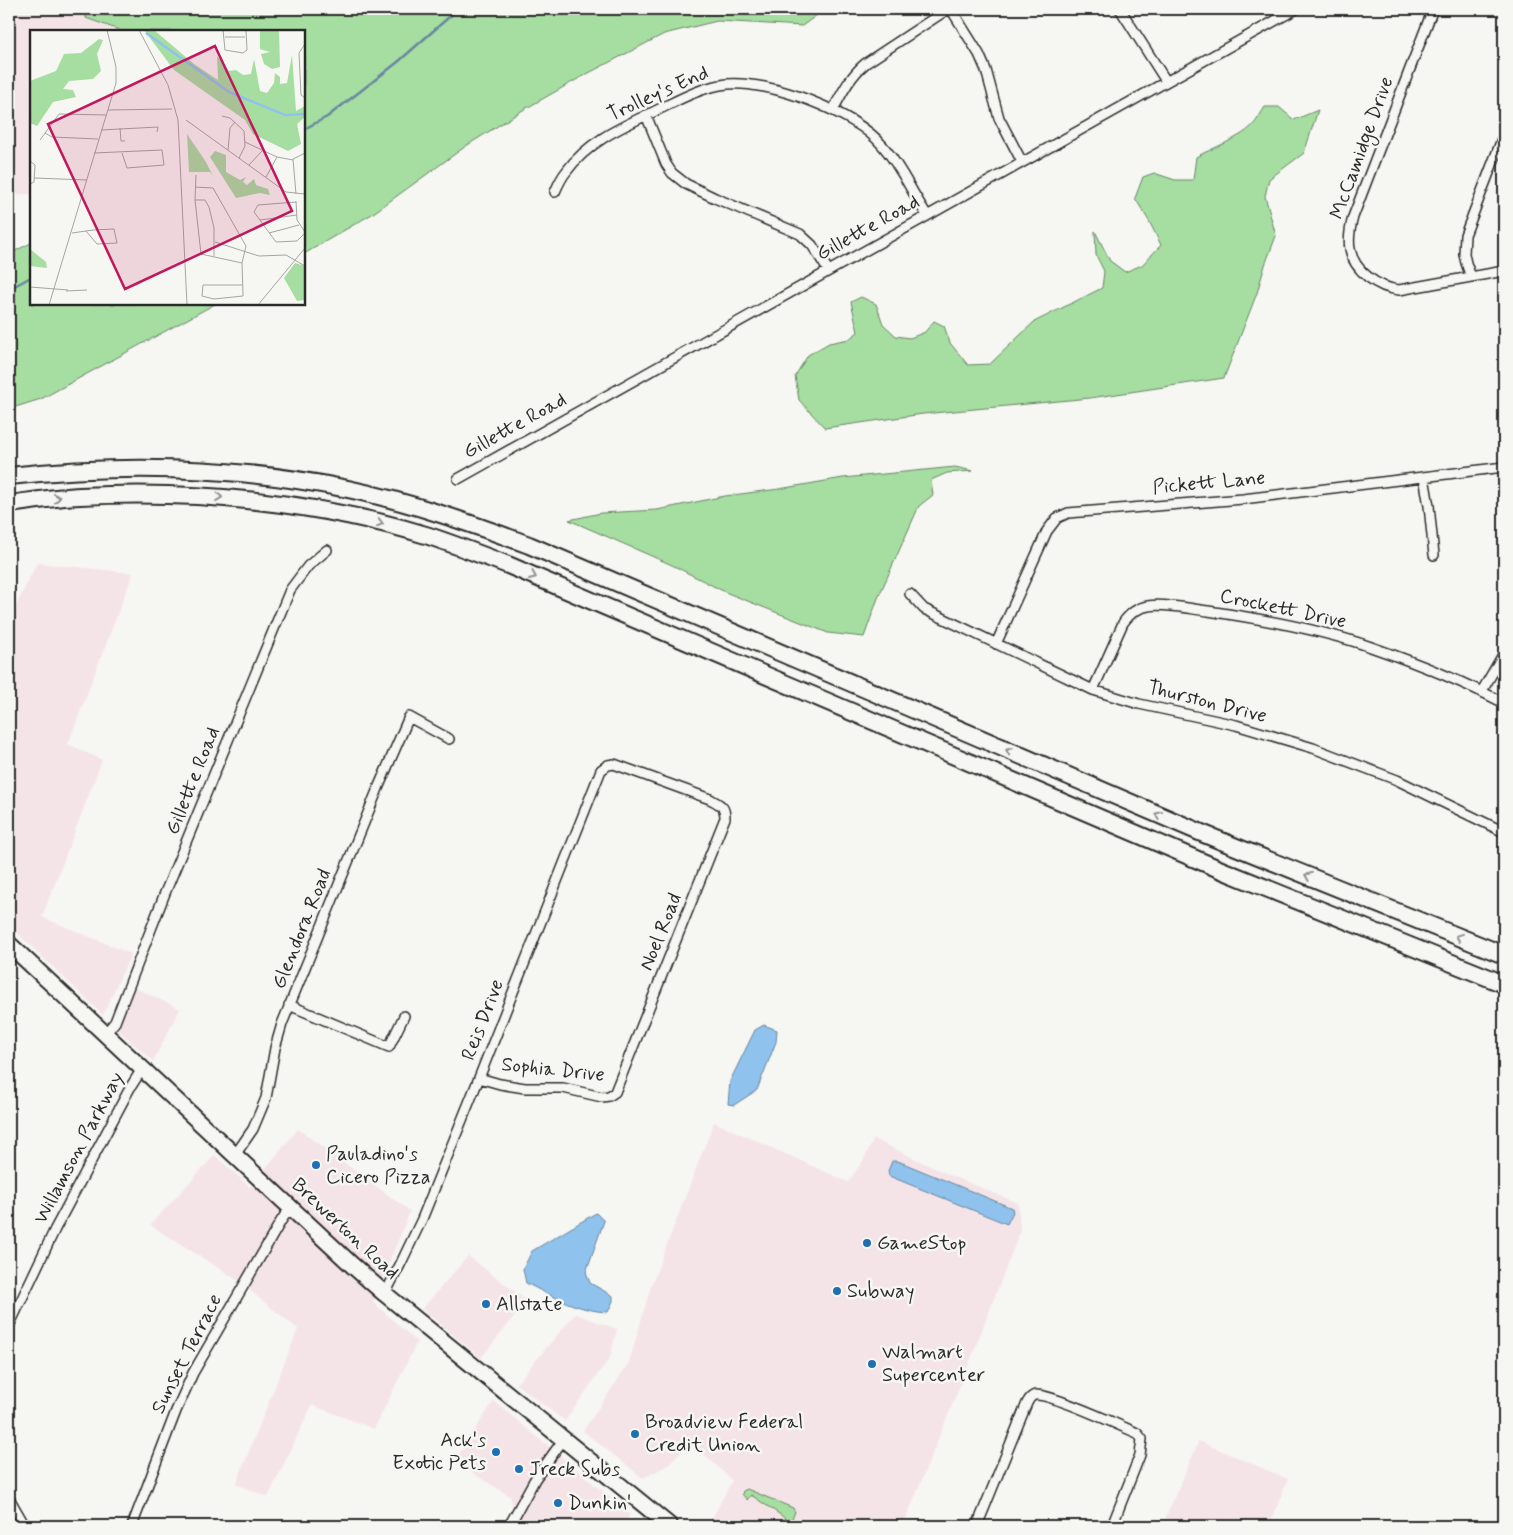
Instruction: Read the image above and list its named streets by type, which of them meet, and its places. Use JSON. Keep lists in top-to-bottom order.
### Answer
{
  "streets": {
    "main road": ["Brewerton Road"],
    "street": [
      "Trolley's End",
      "McCamidge Drive",
      "Gillette Road",
      "Pickett Lane",
      "Crockett Drive",
      "Thurston Drive",
      "Glendora Road",
      "Noel Road",
      "Reis Drive",
      "Sophia Drive",
      "Willamson Parkway",
      "Sunset Terrace"
    ]
  },
  "crossings": [
    ["Trolley's End", "Gillette Road"],
    ["Gillette Road", "Brewerton Road"],
    ["Pickett Lane", "Thurston Drive"],
    ["Crockett Drive", "Thurston Drive"],
    ["Glendora Road", "Brewerton Road"],
    ["Noel Road", "Reis Drive"],
    ["Noel Road", "Sophia Drive"],
    ["Reis Drive", "Sophia Drive"],
    ["Reis Drive", "Brewerton Road"],
    ["Willamson Parkway", "Brewerton Road"],
    ["Brewerton Road", "Sunset Terrace"]
  ],
  "places": [
    "Pauladino's Cicero Pizza",
    "GameStop",
    "Subway",
    "Allstate",
    "Walmart Supercenter",
    "Broadview Federal Credit Union",
    "Ack's Exotic Pets",
    "Jreck Subs",
    "Dunkin'"
  ]
}
